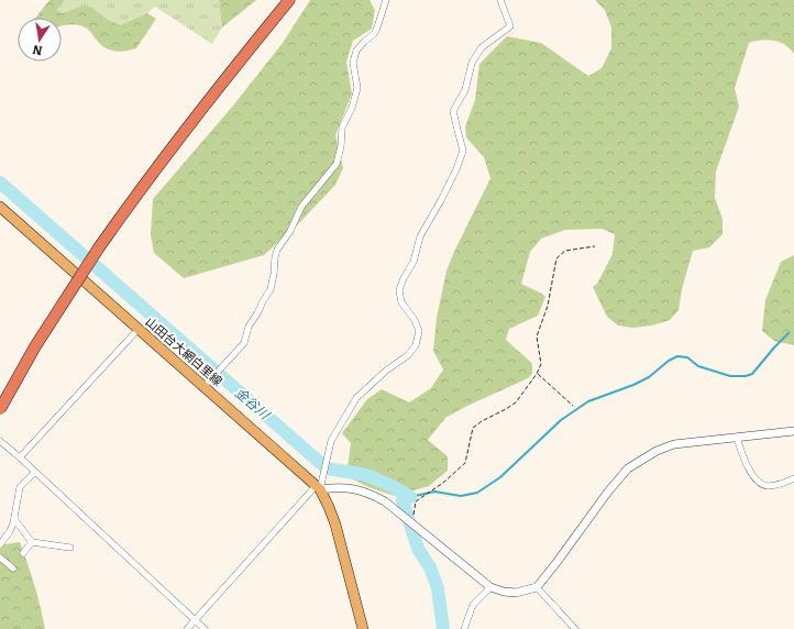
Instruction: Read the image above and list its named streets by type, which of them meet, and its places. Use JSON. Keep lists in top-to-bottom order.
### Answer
{
  "streets": {
    "main road": ["山田台大網白里線"]
  },
  "water": ["金谷川"],
  "north": "bottom"
}
